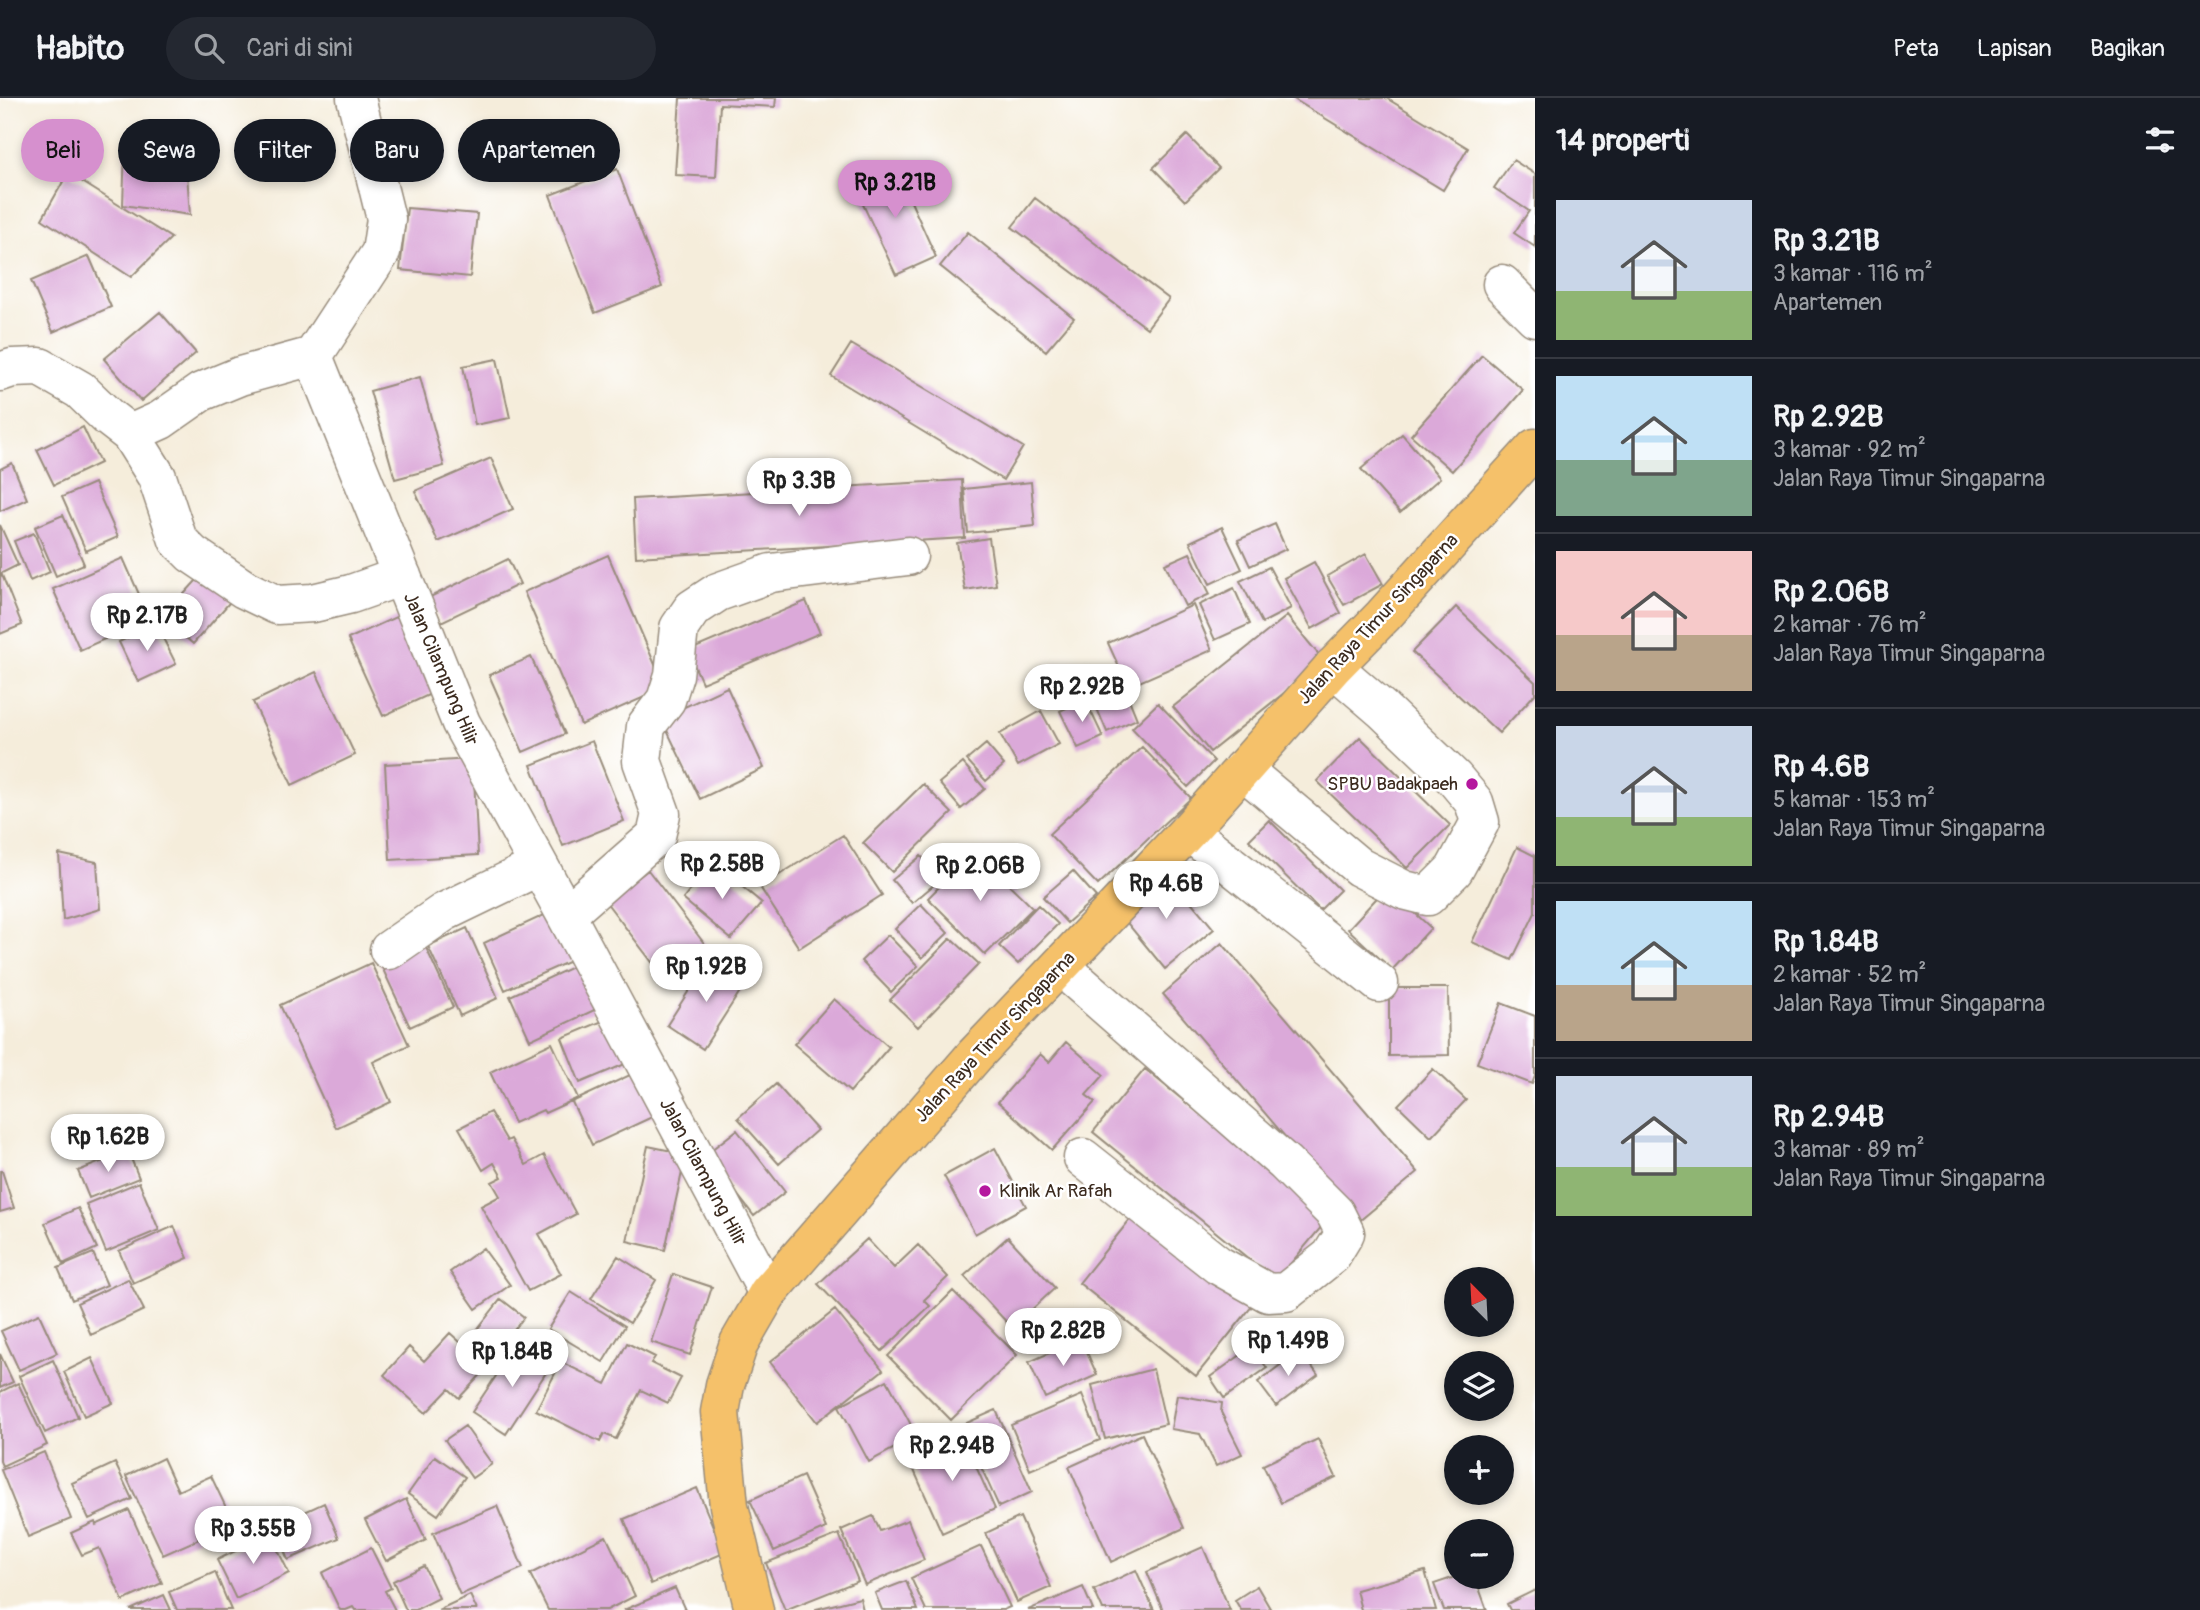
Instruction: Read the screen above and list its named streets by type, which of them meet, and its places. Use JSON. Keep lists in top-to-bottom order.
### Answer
{
  "streets": {
    "main road": ["Jalan Raya Timur Singaparna"],
    "street": ["Jalan Cilampung Hilir"]
  },
  "crossings": [
    ["Jalan Raya Timur Singaparna", "Jalan Cilampung Hilir"]
  ],
  "places": ["SPBU Badakpaeh", "Klinik Ar Rafah"],
  "north": "top left",
  "page": {
    "header": "Habito",
    "search": "Cari di sini",
    "nav": ["Peta", "Lapisan", "Bagikan"],
    "heading": "14 properti",
    "chip": [
      "Beli",
      "Sewa",
      "Filter",
      "Baru",
      "Apartemen"
    ],
    "price": [
      "Rp 3.21B",
      "Rp 3.3B",
      "Rp 2.17B",
      "Rp 2.92B",
      "Rp 2.58B",
      "Rp 2.06B",
      "Rp 4.6B",
      "Rp 1.92B",
      "Rp 1.62B",
      "Rp 2.82B",
      "Rp 1.49B",
      "Rp 1.84B",
      "Rp 2.94B",
      "Rp 3.55B"
    ],
    "list": [
      {
        "name": "Rp 3.21B",
        "note": "3 kamar · 116 m² · Apartemen"
      },
      {
        "name": "Rp 2.92B",
        "note": "3 kamar · 92 m² · Jalan Raya Timur Singaparna"
      },
      {
        "name": "Rp 2.06B",
        "note": "2 kamar · 76 m² · Jalan Raya Timur Singaparna"
      },
      {
        "name": "Rp 4.6B",
        "note": "5 kamar · 153 m² · Jalan Raya Timur Singaparna"
      },
      {
        "name": "Rp 1.84B",
        "note": "2 kamar · 52 m² · Jalan Raya Timur Singaparna"
      },
      {
        "name": "Rp 2.94B",
        "note": "3 kamar · 89 m² · Jalan Raya Timur Singaparna"
      }
    ],
    "map_buttons": ["+", "−"]
  }
}
